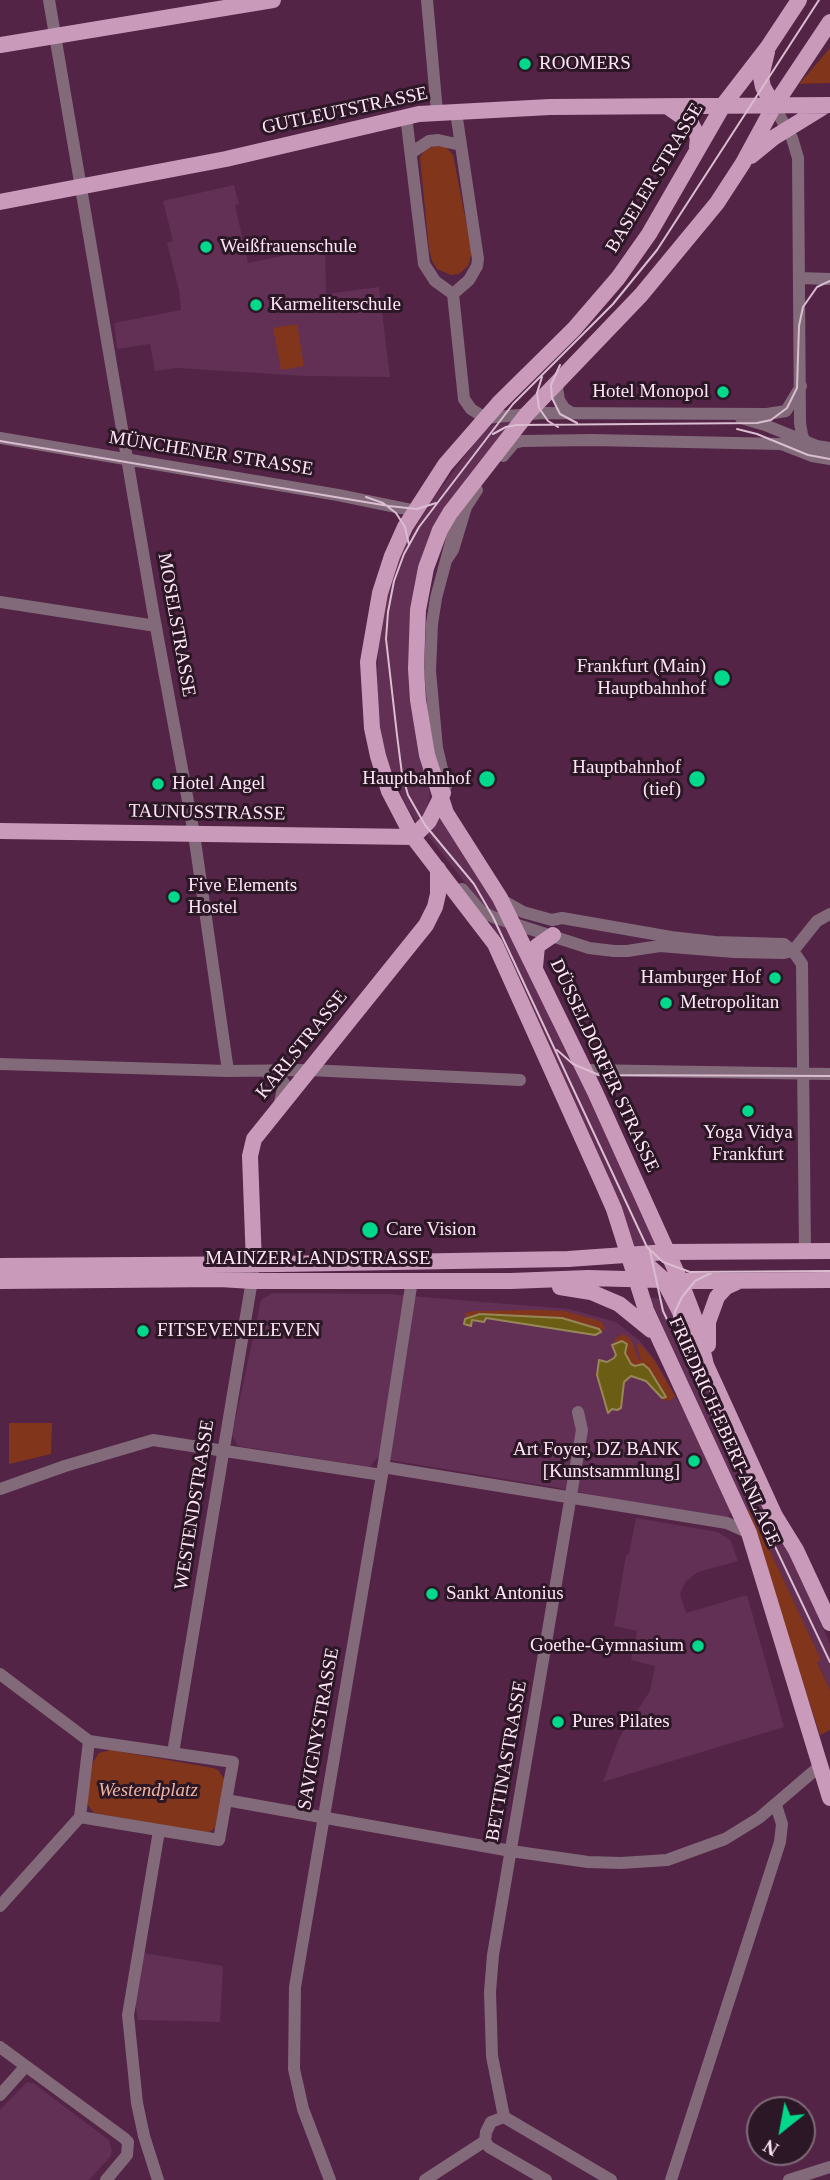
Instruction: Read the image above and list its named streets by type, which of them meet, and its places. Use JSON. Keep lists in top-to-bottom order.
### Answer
{
  "streets": {
    "main road": [
      "GUTLEUTSTRASSE",
      "BASELER STRASSE",
      "TAUNUSSTRASSE",
      "KARLSTRASSE",
      "DÜSSELDORFER STRASSE",
      "MAINZER LANDSTRASSE",
      "FRIEDRICH-EBERT-ANLAGE"
    ],
    "street": [
      "MÜNCHENER STRASSE",
      "MOSELSTRASSE",
      "WESTENDSTRASSE",
      "SAVIGNYSTRASSE",
      "BETTINASTRASSE"
    ]
  },
  "crossings": [
    ["GUTLEUTSTRASSE", "BASELER STRASSE"],
    ["GUTLEUTSTRASSE", "MOSELSTRASSE"],
    ["BASELER STRASSE", "MÜNCHENER STRASSE"],
    ["BASELER STRASSE", "TAUNUSSTRASSE"],
    ["BASELER STRASSE", "KARLSTRASSE"],
    ["BASELER STRASSE", "MAINZER LANDSTRASSE"],
    ["BASELER STRASSE", "FRIEDRICH-EBERT-ANLAGE"],
    ["MÜNCHENER STRASSE", "MOSELSTRASSE"],
    ["MOSELSTRASSE", "TAUNUSSTRASSE"],
    ["KARLSTRASSE", "MAINZER LANDSTRASSE"],
    ["KARLSTRASSE", "WESTENDSTRASSE"],
    ["DÜSSELDORFER STRASSE", "MAINZER LANDSTRASSE"],
    ["DÜSSELDORFER STRASSE", "FRIEDRICH-EBERT-ANLAGE"],
    ["MAINZER LANDSTRASSE", "FRIEDRICH-EBERT-ANLAGE"],
    ["MAINZER LANDSTRASSE", "WESTENDSTRASSE"],
    ["MAINZER LANDSTRASSE", "SAVIGNYSTRASSE"]
  ],
  "parks": ["Westendplatz"],
  "places": [
    "ROOMERS",
    "Weißfrauenschule",
    "Karmeliterschule",
    "Hotel Monopol",
    "Frankfurt (Main) Hauptbahnhof",
    "Hauptbahnhof",
    "Hauptbahnhof (tief)",
    "Hotel Angel",
    "Five Elements Hostel",
    "Hamburger Hof",
    "Metropolitan",
    "Yoga Vidya Frankfurt",
    "Care Vision",
    "FITSEVENELEVEN",
    "Art Foyer, DZ BANK [Kunstsammlung]",
    "Sankt Antonius",
    "Goethe-Gymnasium",
    "Pures Pilates"
  ],
  "north": "bottom left"
}
